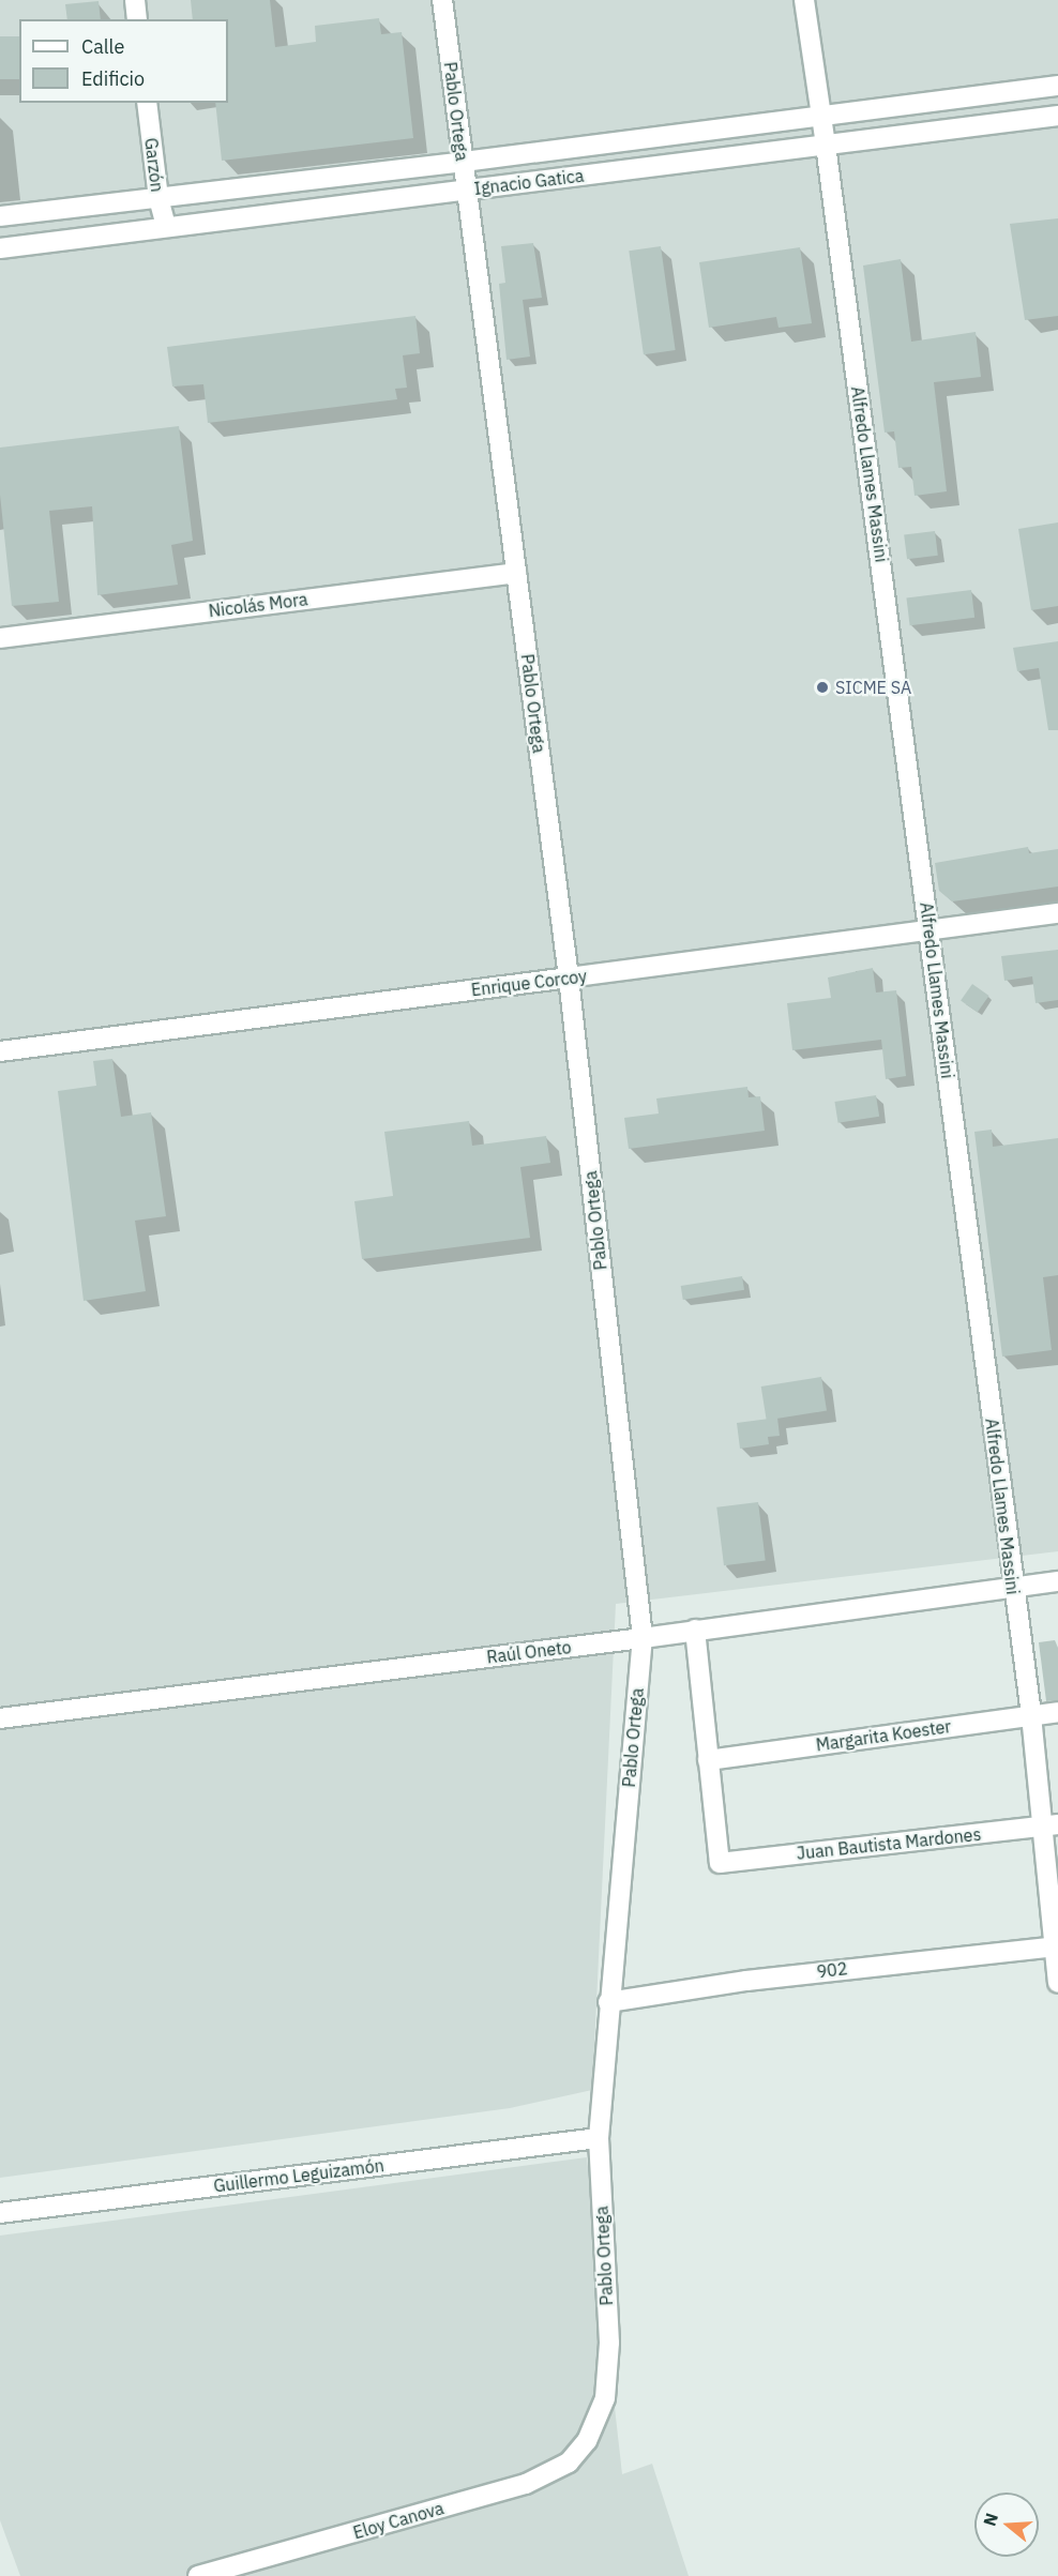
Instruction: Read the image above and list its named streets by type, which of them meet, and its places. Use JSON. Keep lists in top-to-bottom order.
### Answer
{
  "streets": {
    "street": [
      "Pablo Ortega",
      "Garzón",
      "Ignacio Gatica",
      "Alfredo Llames Massini",
      "Nicolás Mora",
      "Enrique Corcoy",
      "Raúl Oneto",
      "Margarita Koester",
      "Juan Bautista Mardones",
      "902",
      "Guillermo Leguizamón",
      "Eloy Canova"
    ]
  },
  "crossings": [
    ["Pablo Ortega", "Ignacio Gatica"],
    ["Pablo Ortega", "Nicolás Mora"],
    ["Pablo Ortega", "Enrique Corcoy"],
    ["Pablo Ortega", "Raúl Oneto"],
    ["Pablo Ortega", "902"],
    ["Pablo Ortega", "Guillermo Leguizamón"],
    ["Pablo Ortega", "Eloy Canova"],
    ["Garzón", "Ignacio Gatica"],
    ["Ignacio Gatica", "Alfredo Llames Massini"],
    ["Alfredo Llames Massini", "Enrique Corcoy"],
    ["Alfredo Llames Massini", "Raúl Oneto"],
    ["Alfredo Llames Massini", "Margarita Koester"],
    ["Alfredo Llames Massini", "Juan Bautista Mardones"],
    ["Alfredo Llames Massini", "902"],
    ["Margarita Koester", "Juan Bautista Mardones"]
  ],
  "places": ["SICME SA"],
  "legend": ["Calle", "Edificio"],
  "north": "left"
}
